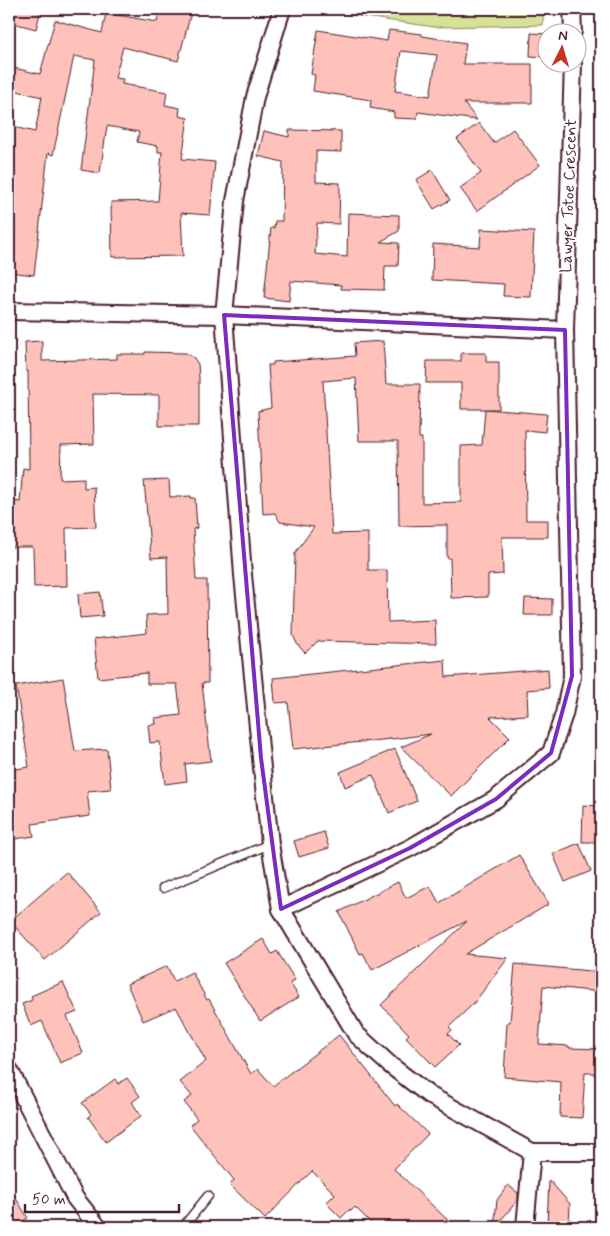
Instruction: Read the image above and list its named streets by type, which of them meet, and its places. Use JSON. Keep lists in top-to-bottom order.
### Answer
{
  "streets": {
    "street": ["Lawyer Totoe Crescent"]
  },
  "scale_bar": "50 m",
  "north": "top"
}
